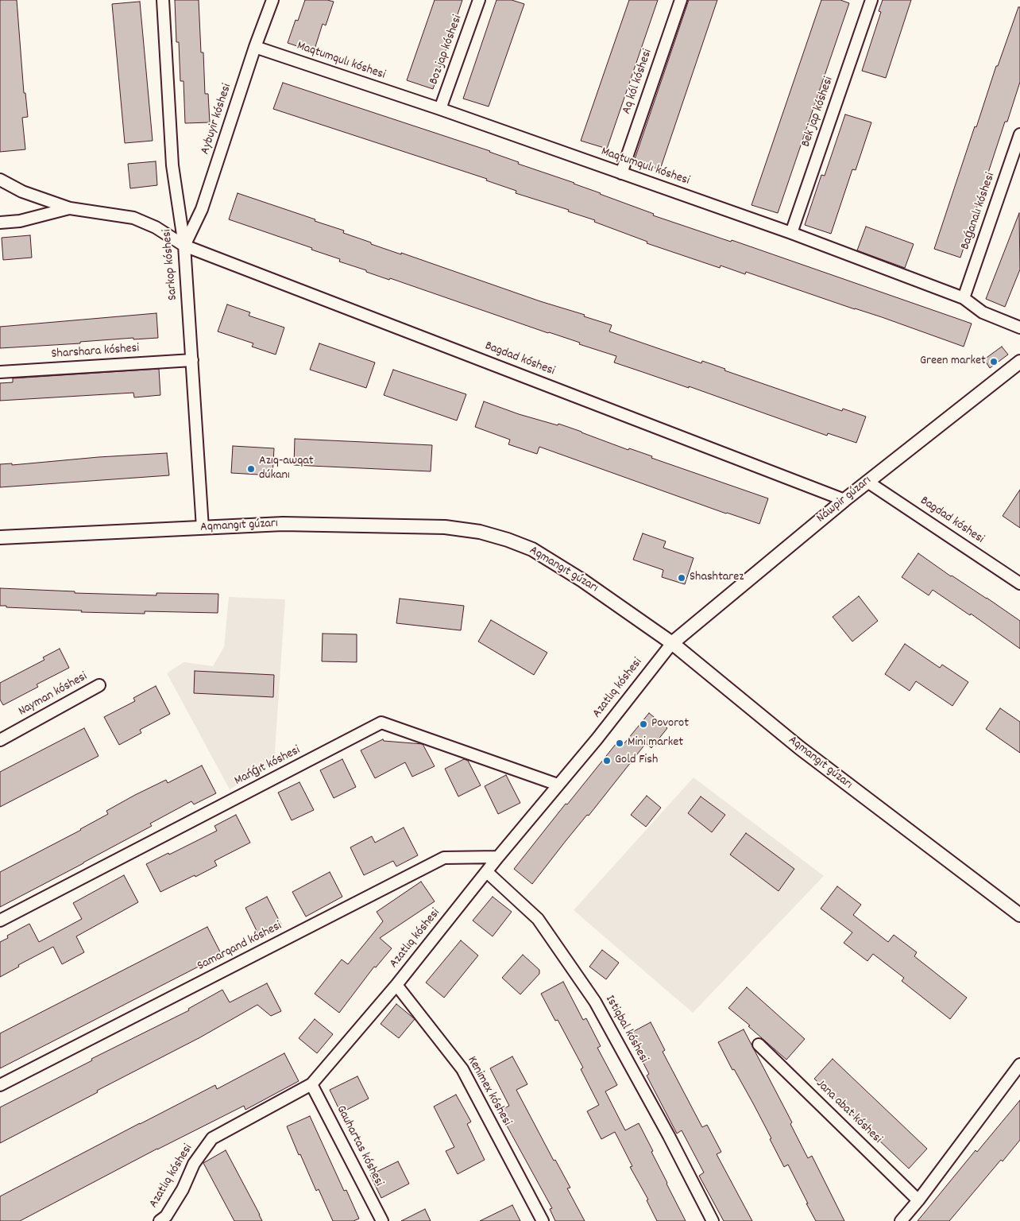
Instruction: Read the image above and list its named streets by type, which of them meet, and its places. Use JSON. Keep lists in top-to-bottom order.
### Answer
{
  "streets": {
    "street": [
      "Boz jap kóshesi",
      "Maqtumqulı kóshesi",
      "Aq kól kóshesi",
      "Bek jap kóshesi",
      "Aybuyir kóshesi",
      "Baǵanalı kóshesi",
      "Sarkop kóshesi",
      "Sharshara kóshesi",
      "Bagdad kóshesi",
      "Náwpir gúzarı",
      "Aqmangıt gúzarı",
      "Azatlıq kóshesi",
      "Nayman kóshesi",
      "Mańǵıt kóshesi",
      "Samarqand kóshesi",
      "Istiqbal kóshesi",
      "Kenimex kóshesi",
      "Jana abat kóshesi",
      "Gauhartas kóshesi"
    ]
  },
  "crossings": [
    ["Boz jap kóshesi", "Maqtumqulı kóshesi"],
    ["Maqtumqulı kóshesi", "Aq kól kóshesi"],
    ["Maqtumqulı kóshesi", "Bek jap kóshesi"],
    ["Maqtumqulı kóshesi", "Aybuyir kóshesi"],
    ["Maqtumqulı kóshesi", "Baǵanalı kóshesi"],
    ["Aybuyir kóshesi", "Sarkop kóshesi"],
    ["Aybuyir kóshesi", "Bagdad kóshesi"],
    ["Sarkop kóshesi", "Sharshara kóshesi"],
    ["Sarkop kóshesi", "Bagdad kóshesi"],
    ["Sarkop kóshesi", "Aqmangıt gúzarı"],
    ["Bagdad kóshesi", "Náwpir gúzarı"],
    ["Náwpir gúzarı", "Aqmangıt gúzarı"],
    ["Náwpir gúzarı", "Azatlıq kóshesi"],
    ["Aqmangıt gúzarı", "Azatlıq kóshesi"],
    ["Azatlıq kóshesi", "Mańǵıt kóshesi"],
    ["Azatlıq kóshesi", "Samarqand kóshesi"],
    ["Azatlıq kóshesi", "Istiqbal kóshesi"],
    ["Azatlıq kóshesi", "Kenimex kóshesi"],
    ["Azatlıq kóshesi", "Gauhartas kóshesi"]
  ],
  "places": [
    "Green market",
    "Azıq-awqat dúkanı",
    "Shashtarez",
    "Povorot",
    "Mini market",
    "Gold Fish"
  ]
}
